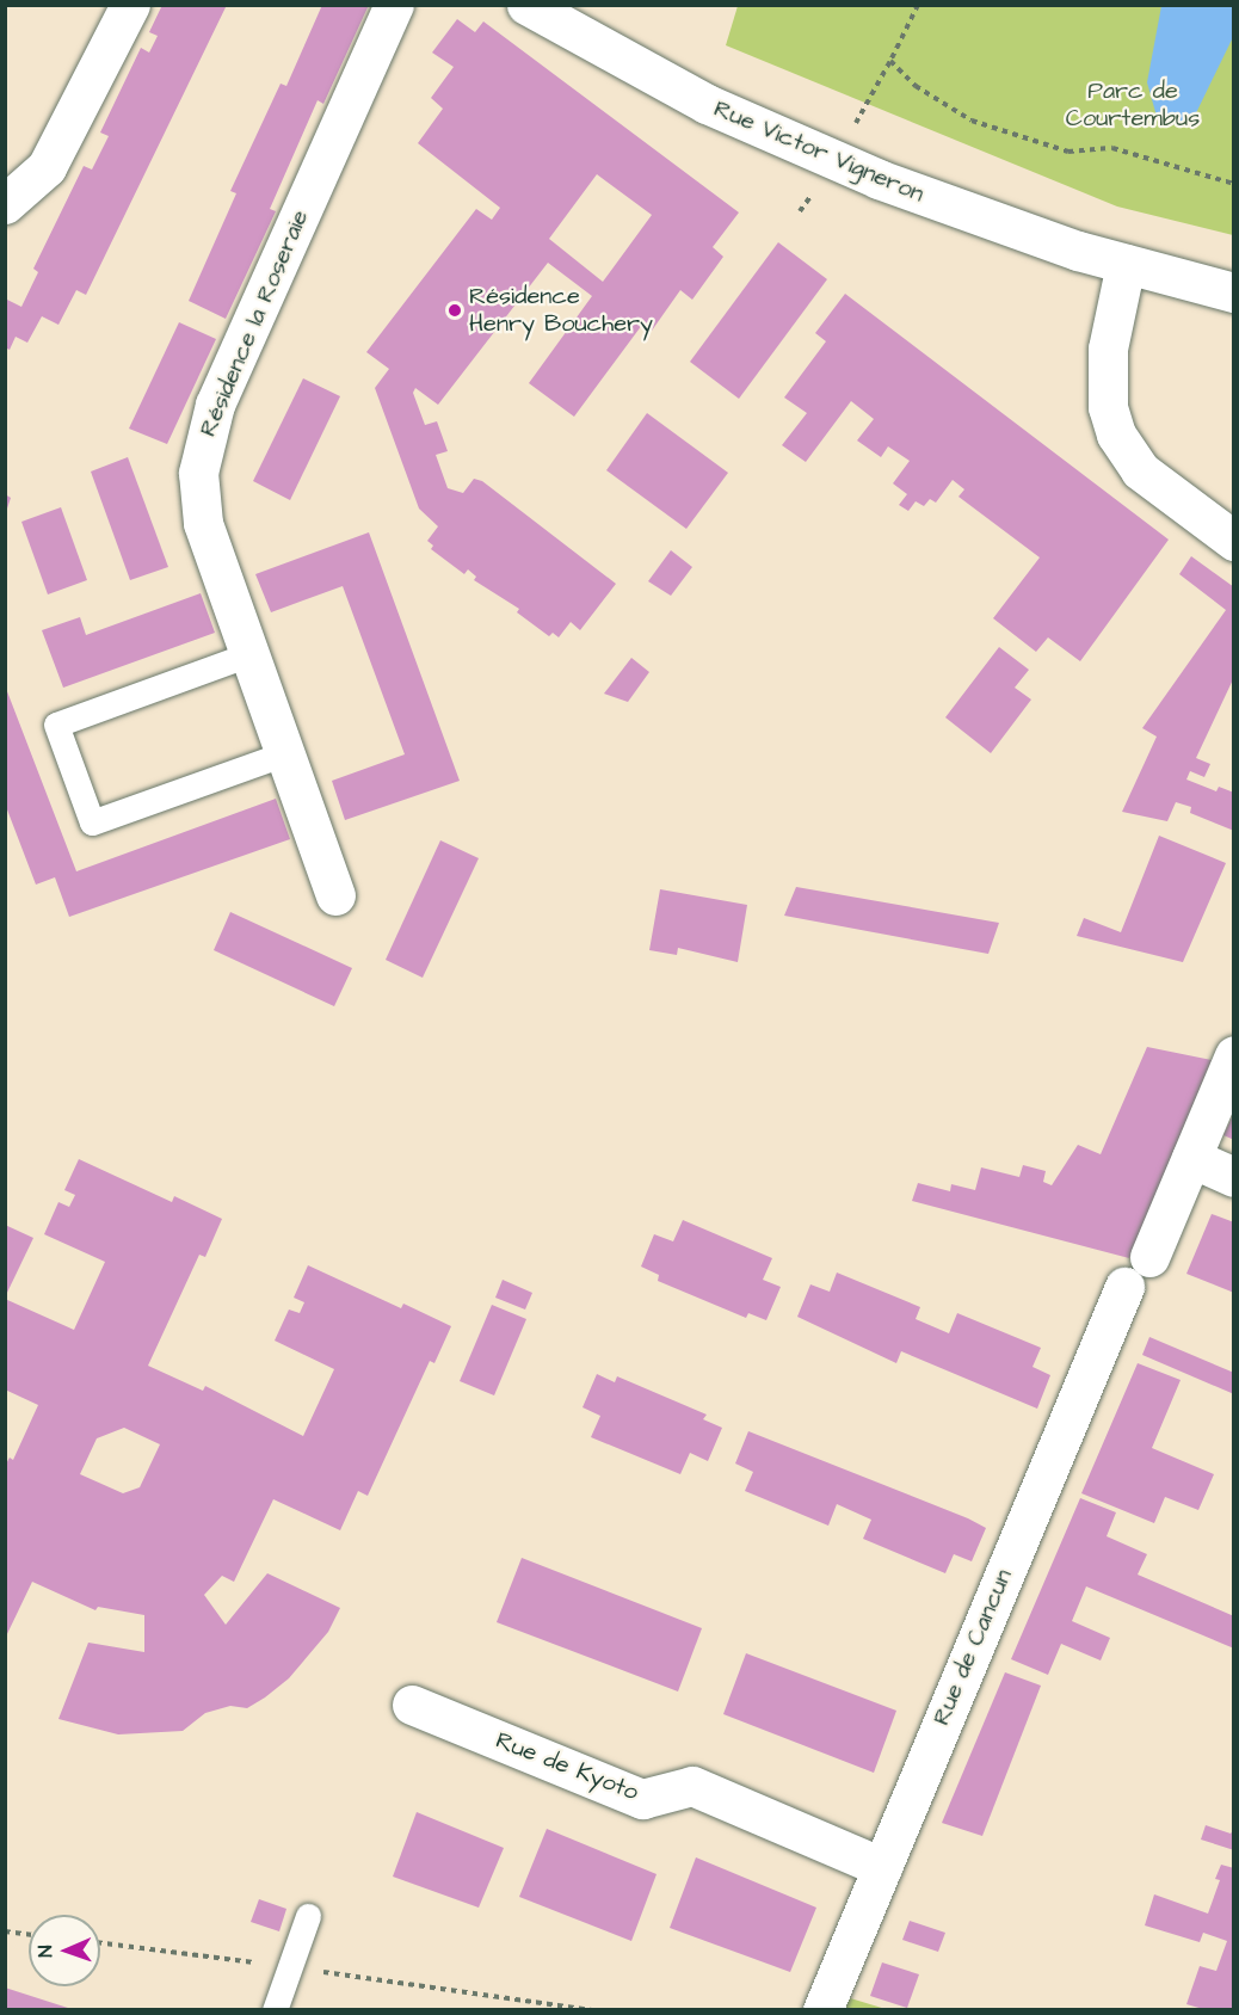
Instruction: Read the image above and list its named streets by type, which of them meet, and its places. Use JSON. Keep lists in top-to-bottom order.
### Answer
{
  "streets": {
    "street": [
      "Rue Victor Vigneron",
      "Résidence la Roseraie",
      "Rue de Cancun",
      "Rue de Kyoto"
    ]
  },
  "crossings": [
    ["Rue de Cancun", "Rue de Kyoto"]
  ],
  "parks": ["Parc de Courtembus"],
  "places": ["Résidence Henry Bouchery"],
  "north": "left"
}
